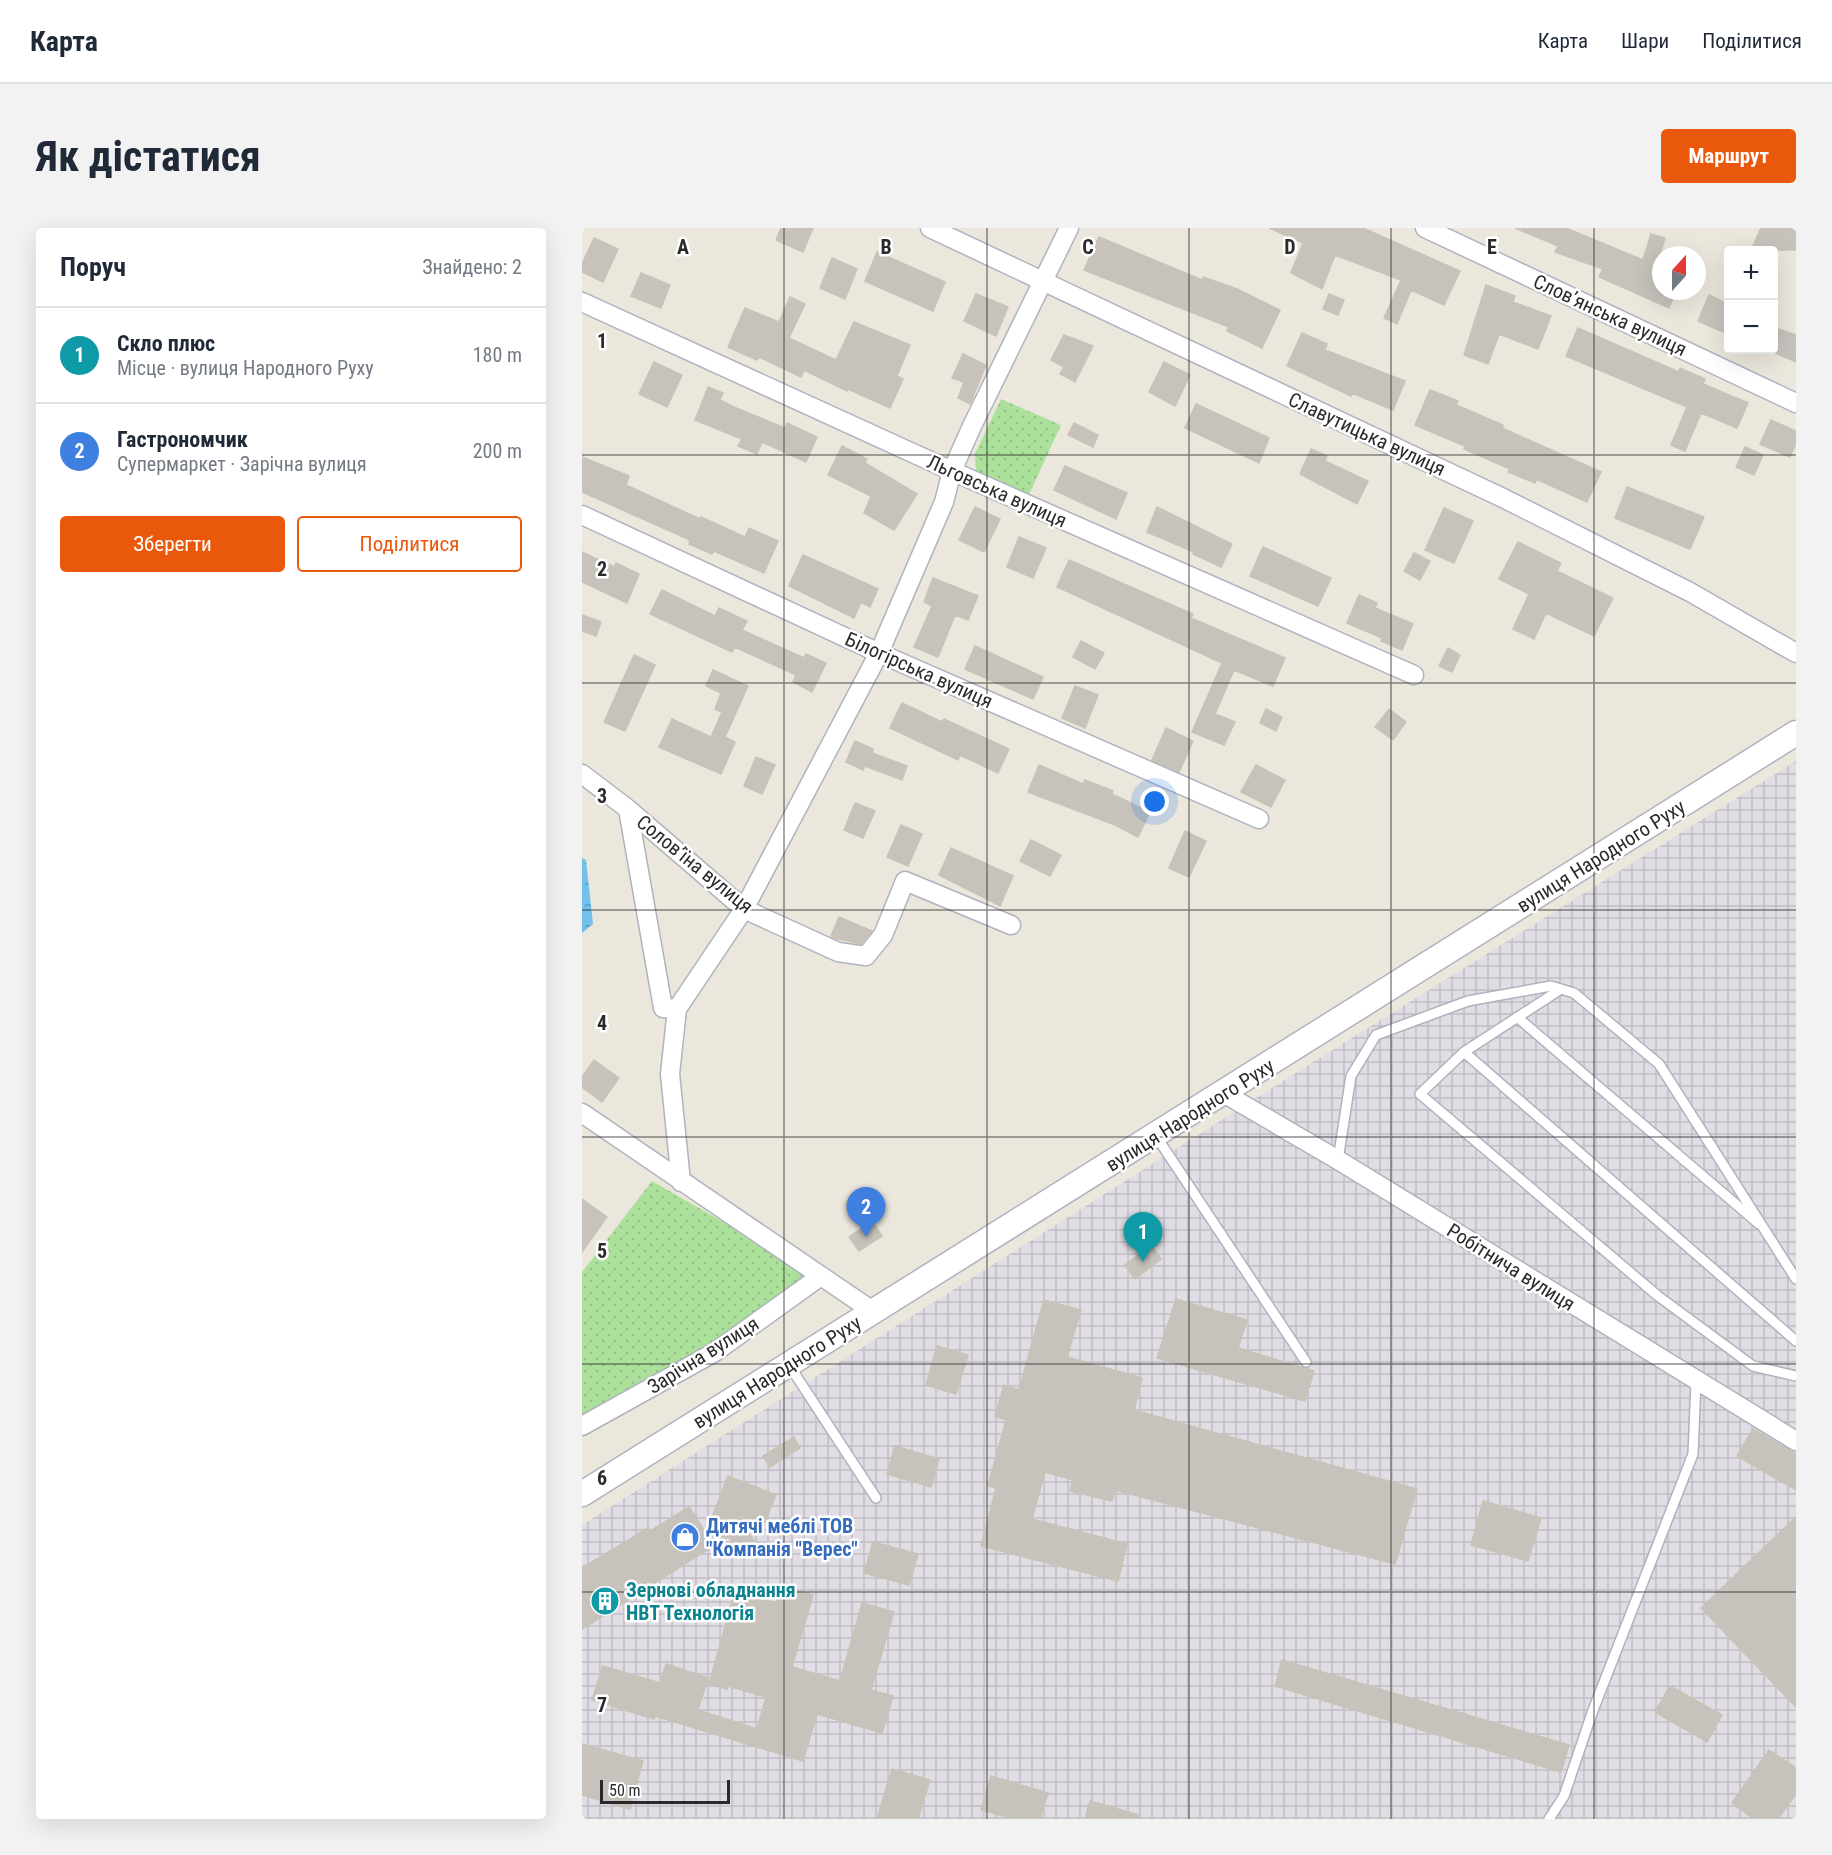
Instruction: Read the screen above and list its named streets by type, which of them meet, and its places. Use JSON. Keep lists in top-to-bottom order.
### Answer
{
  "streets": {
    "main road": ["вулиця Народного Руху"],
    "street": [
      "Словʼянська вулиця",
      "Славутицька вулиця",
      "Льговська вулиця",
      "Білогірська вулиця",
      "Соловʼїна вулиця",
      "Робітнича вулиця",
      "Зарічна вулиця"
    ]
  },
  "crossings": [
    ["вулиця Народного Руху", "Робітнича вулиця"]
  ],
  "places": {
    "shop": ["Дитячі меблі ТОВ \"Компанія \"Верес\""],
    "building": ["Зернові обладнання НВТ Технологія"]
  },
  "scale_bar": "50 m",
  "north": "top",
  "page": {
    "header": "Карта",
    "nav": ["Карта", "Шари", "Поділитися"],
    "buttons": [
      "Маршрут",
      ["Зберегти", "Поділитися"]
    ],
    "title": "Як дістатися",
    "heading": ["Поруч", "Знайдено: 2"],
    "map_buttons": ["+", "−"],
    "list": [
      {
        "mark": "1",
        "name": "Скло плюс",
        "note": "Місце · вулиця Народного Руху",
        "value": "180 m"
      },
      {
        "mark": "2",
        "name": "Гастрономчик",
        "note": "Супермаркет · Зарічна вулиця",
        "value": "200 m"
      }
    ],
    "pins": ["2", "1"],
    "scale": "50 m"
  },
  "grid": {
    "columns": [
      "A",
      "B",
      "C",
      "D",
      "E"
    ],
    "rows": [
      "1",
      "2",
      "3",
      "4",
      "5",
      "6",
      "7"
    ]
  }
}
